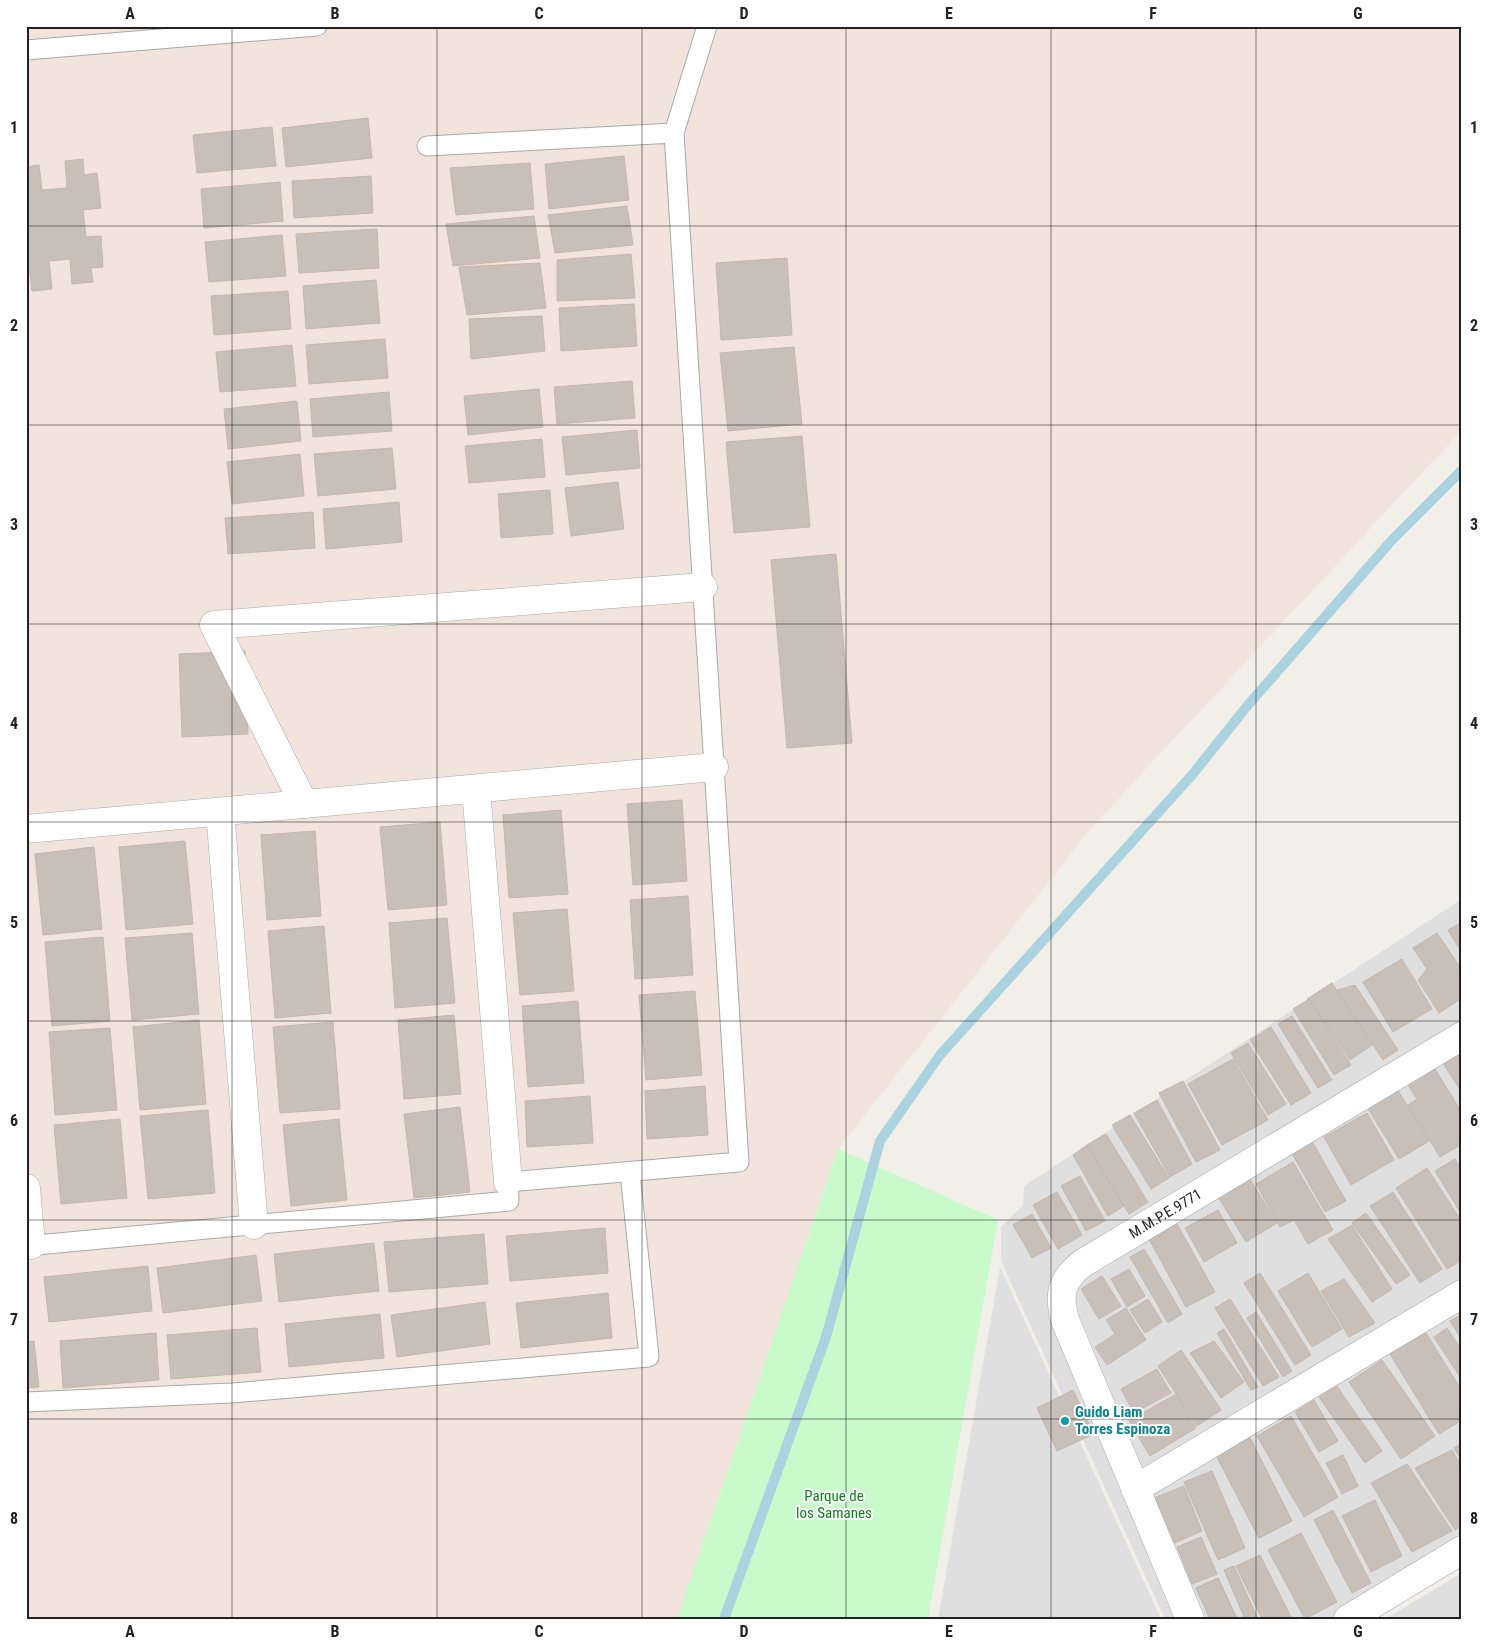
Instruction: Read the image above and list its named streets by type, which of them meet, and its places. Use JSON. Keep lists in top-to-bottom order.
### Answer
{
  "streets": {
    "street": ["M.M.P.E.9771"]
  },
  "parks": ["Parque de los Samanes"],
  "places": ["Guido Liam Torres Espinoza"],
  "grid": {
    "columns": [
      "A",
      "B",
      "C",
      "D",
      "E",
      "F",
      "G"
    ],
    "rows": [
      "1",
      "2",
      "3",
      "4",
      "5",
      "6",
      "7",
      "8"
    ]
  }
}
